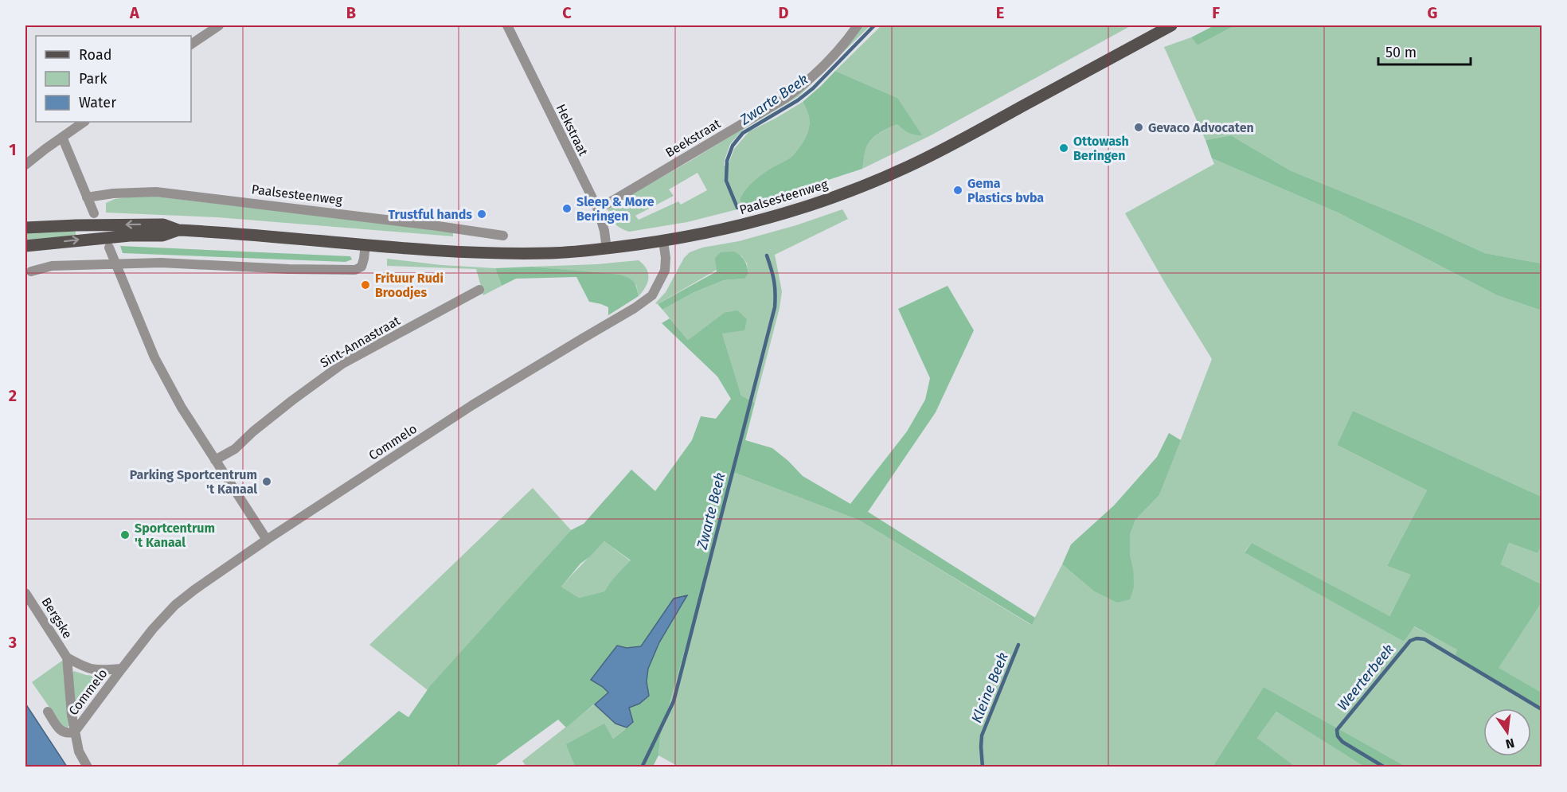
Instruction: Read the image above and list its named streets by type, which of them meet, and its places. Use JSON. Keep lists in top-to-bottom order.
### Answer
{
  "streets": {
    "main road": ["Paalsesteenweg"],
    "street": [
      "Hekstraat",
      "Beekstraat",
      "Sint-Annastraat",
      "Commelo",
      "Bergske"
    ]
  },
  "crossings": [
    ["Hekstraat", "Beekstraat"],
    ["Hekstraat", "Paalsesteenweg"],
    ["Paalsesteenweg", "Commelo"],
    ["Commelo", "Bergske"]
  ],
  "water": ["Zwarte Beek", "Weerterbeek", "Kleine Beek"],
  "places": [
    "Gevaco Advocaten",
    "Ottowash Beringen",
    "Gema Plastics bvba",
    "Sleep & More Beringen",
    "Trustful hands",
    "Frituur Rudi Broodjes",
    "Parking Sportcentrum 't Kanaal",
    "Sportcentrum 't Kanaal"
  ],
  "legend": ["Road", "Park", "Water"],
  "scale_bar": "50 m",
  "north": "bottom",
  "grid": {
    "columns": [
      "A",
      "B",
      "C",
      "D",
      "E",
      "F",
      "G"
    ],
    "rows": ["1", "2", "3"]
  }
}
